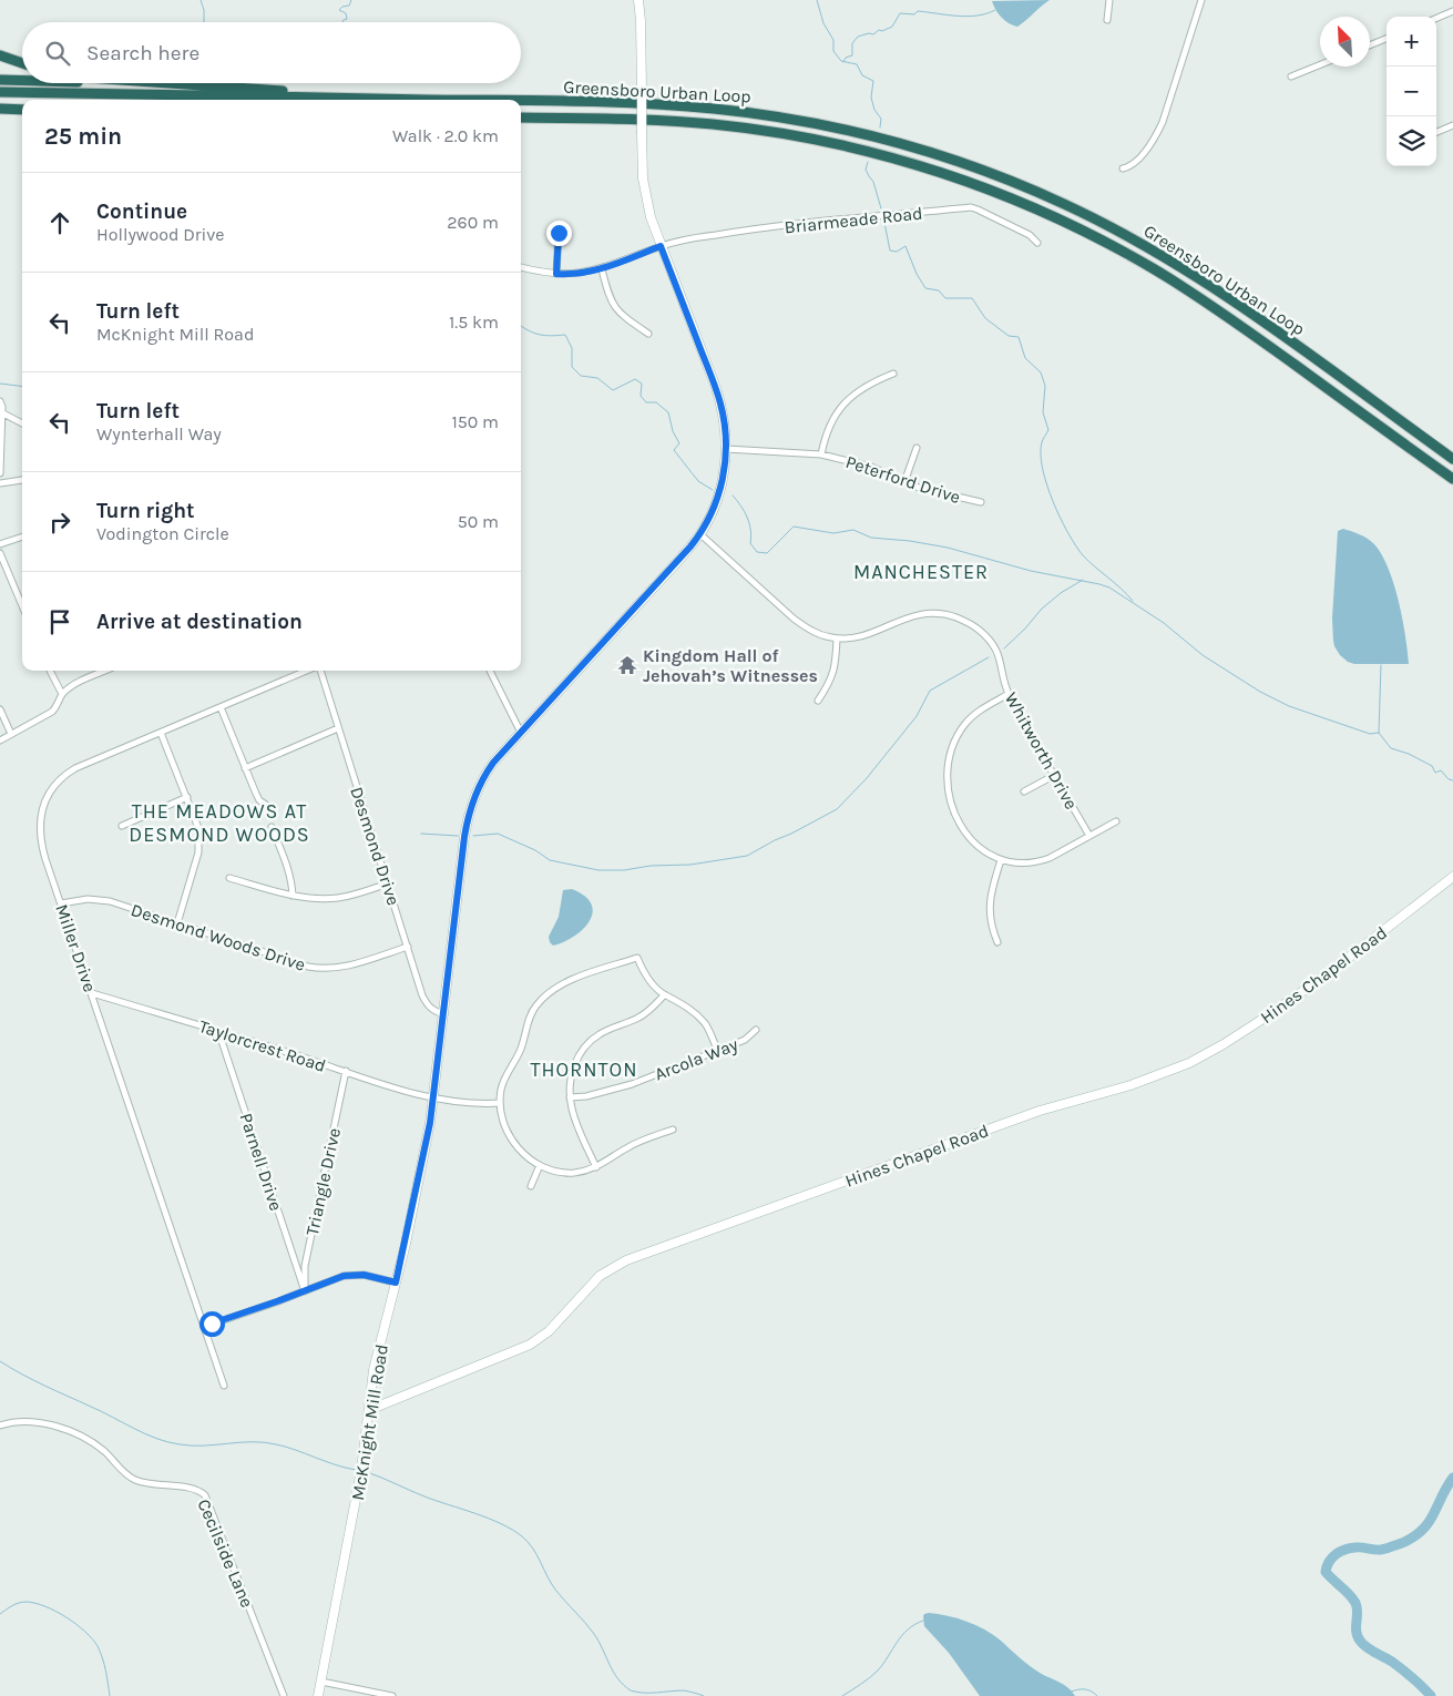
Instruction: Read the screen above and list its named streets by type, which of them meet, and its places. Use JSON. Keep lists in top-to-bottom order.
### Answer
{
  "streets": {
    "highway": ["Greensboro Urban Loop"],
    "street": [
      "Briarmeade Road",
      "Peterford Drive",
      "Whitworth Drive",
      "Desmond Drive",
      "Desmond Woods Drive",
      "Miller Drive",
      "Hines Chapel Road",
      "Taylorcrest Road",
      "Arcola Way",
      "Parnell Drive",
      "Triangle Drive",
      "McKnight Mill Road",
      "Cecilside Lane"
    ]
  },
  "crossings": [
    ["Briarmeade Road", "McKnight Mill Road"],
    ["Peterford Drive", "McKnight Mill Road"],
    ["Whitworth Drive", "McKnight Mill Road"],
    ["Desmond Drive", "Desmond Woods Drive"],
    ["Desmond Drive", "McKnight Mill Road"],
    ["Desmond Woods Drive", "Miller Drive"],
    ["Miller Drive", "Taylorcrest Road"],
    ["Hines Chapel Road", "McKnight Mill Road"],
    ["Taylorcrest Road", "Parnell Drive"],
    ["Taylorcrest Road", "Triangle Drive"],
    ["Taylorcrest Road", "McKnight Mill Road"],
    ["Parnell Drive", "Triangle Drive"]
  ],
  "districts": ["MANCHESTER", "THE MEADOWS AT DESMOND WOODS", "THORNTON"],
  "places": {
    "temple": ["Kingdom Hall of Jehovah’s Witnesses"]
  },
  "north": "top left",
  "page": {
    "map_buttons": ["+", "−"],
    "search": "Search here",
    "heading": ["25 min", "Walk · 2.0 km"],
    "list": [
      ["Continue", "Hollywood Drive", "260 m"],
      ["Turn left", "McKnight Mill Road", "1.5 km"],
      ["Turn left", "Wynterhall Way", "150 m"],
      ["Turn right", "Vodington Circle", "50 m"],
      "Arrive at destination"
    ]
  }
}
